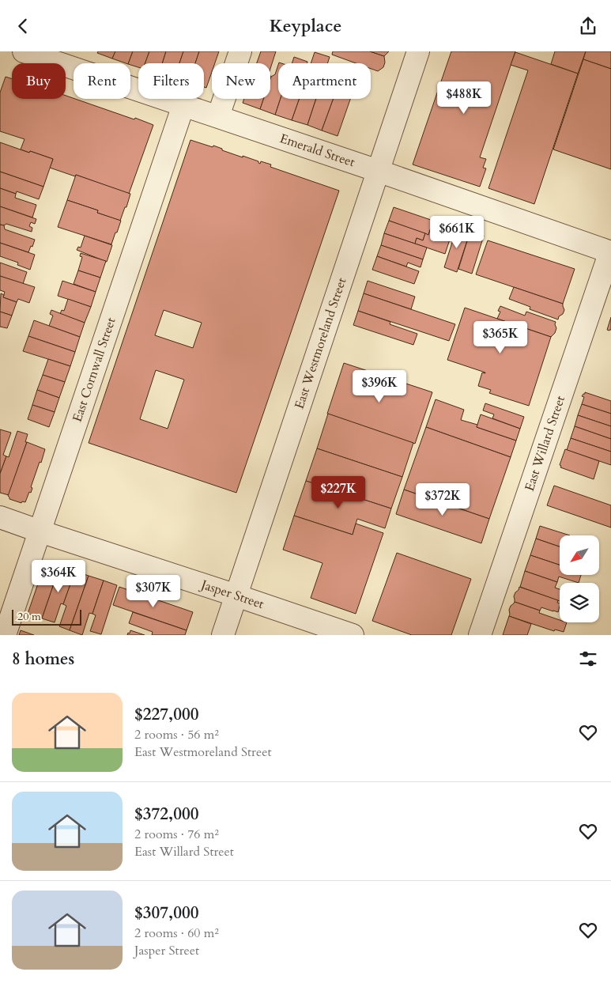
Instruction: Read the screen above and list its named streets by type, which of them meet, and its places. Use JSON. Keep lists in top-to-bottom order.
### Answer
{
  "streets": {
    "street": [
      "Emerald Street",
      "East Westmoreland Street",
      "East Cornwall Street",
      "East Willard Street",
      "Jasper Street"
    ]
  },
  "crossings": [
    ["Emerald Street", "East Westmoreland Street"],
    ["Emerald Street", "East Cornwall Street"],
    ["Emerald Street", "East Willard Street"],
    ["East Westmoreland Street", "Jasper Street"],
    ["East Cornwall Street", "Jasper Street"]
  ],
  "scale_bar": "20 m",
  "north": "bottom left",
  "page": {
    "header": "Keyplace",
    "chip": [
      "Buy",
      "Rent",
      "Filters",
      "New",
      "Apartment"
    ],
    "price": [
      "$488K",
      "$661K",
      "$365K",
      "$396K",
      "$227K",
      "$372K",
      "$364K",
      "$307K"
    ],
    "scale": "20 m",
    "heading": "8 homes",
    "list": [
      {
        "name": "$227,000",
        "note": "2 rooms · 56 m² · East Westmoreland Street"
      },
      {
        "name": "$372,000",
        "note": "2 rooms · 76 m² · East Willard Street"
      },
      {
        "name": "$307,000",
        "note": "2 rooms · 60 m² · Jasper Street"
      }
    ]
  }
}
